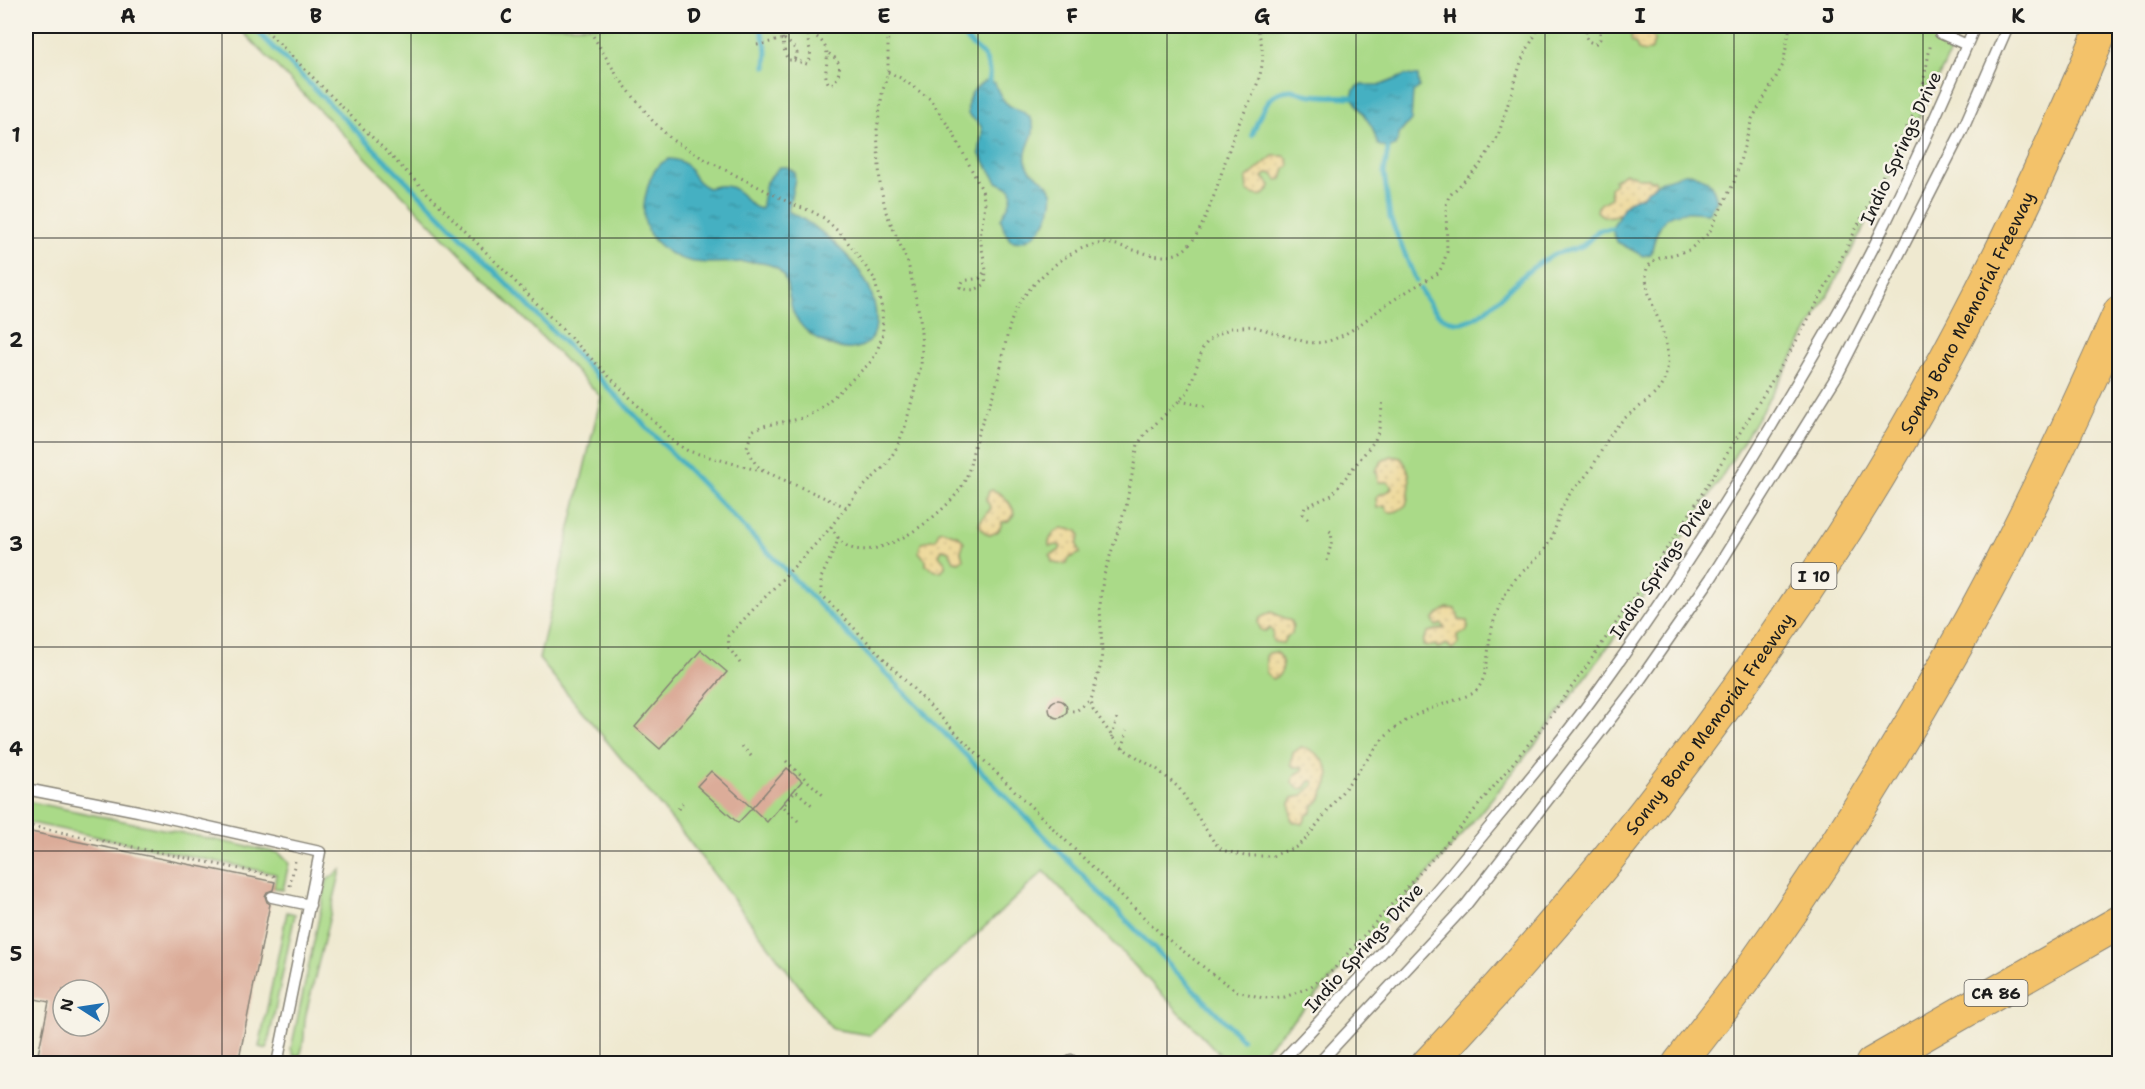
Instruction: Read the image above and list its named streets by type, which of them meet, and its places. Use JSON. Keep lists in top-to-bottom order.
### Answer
{
  "streets": {
    "highway": ["Sonny Bono Memorial Freeway", "I 10", "CA 86"],
    "lane": ["Indio Springs Drive"]
  },
  "north": "left",
  "grid": {
    "columns": [
      "A",
      "B",
      "C",
      "D",
      "E",
      "F",
      "G",
      "H",
      "I",
      "J",
      "K"
    ],
    "rows": [
      "1",
      "2",
      "3",
      "4",
      "5"
    ]
  }
}
